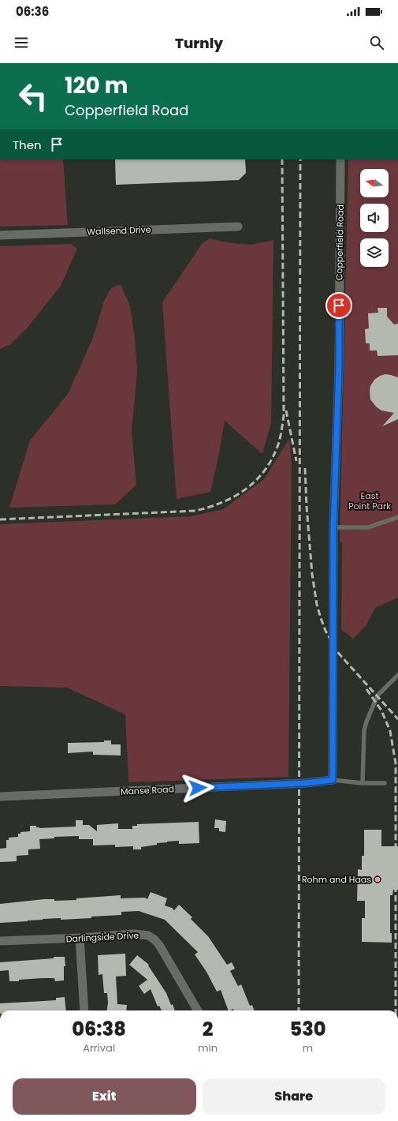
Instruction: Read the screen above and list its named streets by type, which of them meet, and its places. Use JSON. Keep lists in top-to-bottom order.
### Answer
{
  "streets": {
    "street": [
      "Wallsend Drive",
      "Copperfield Road",
      "Manse Road",
      "Darlingside Drive"
    ]
  },
  "crossings": [
    ["Copperfield Road", "Manse Road"]
  ],
  "parks": ["East Point Park"],
  "places": ["Rohm and Haas"],
  "north": "left",
  "page": {
    "status": "06:36",
    "header": "Turnly",
    "turn": ["120 m", "Copperfield Road"],
    "then": "Then",
    "eta": [
      "06:38",
      "Arrival",
      "2",
      "min",
      "530",
      "m"
    ],
    "buttons": ["Exit", "Share"]
  }
}
